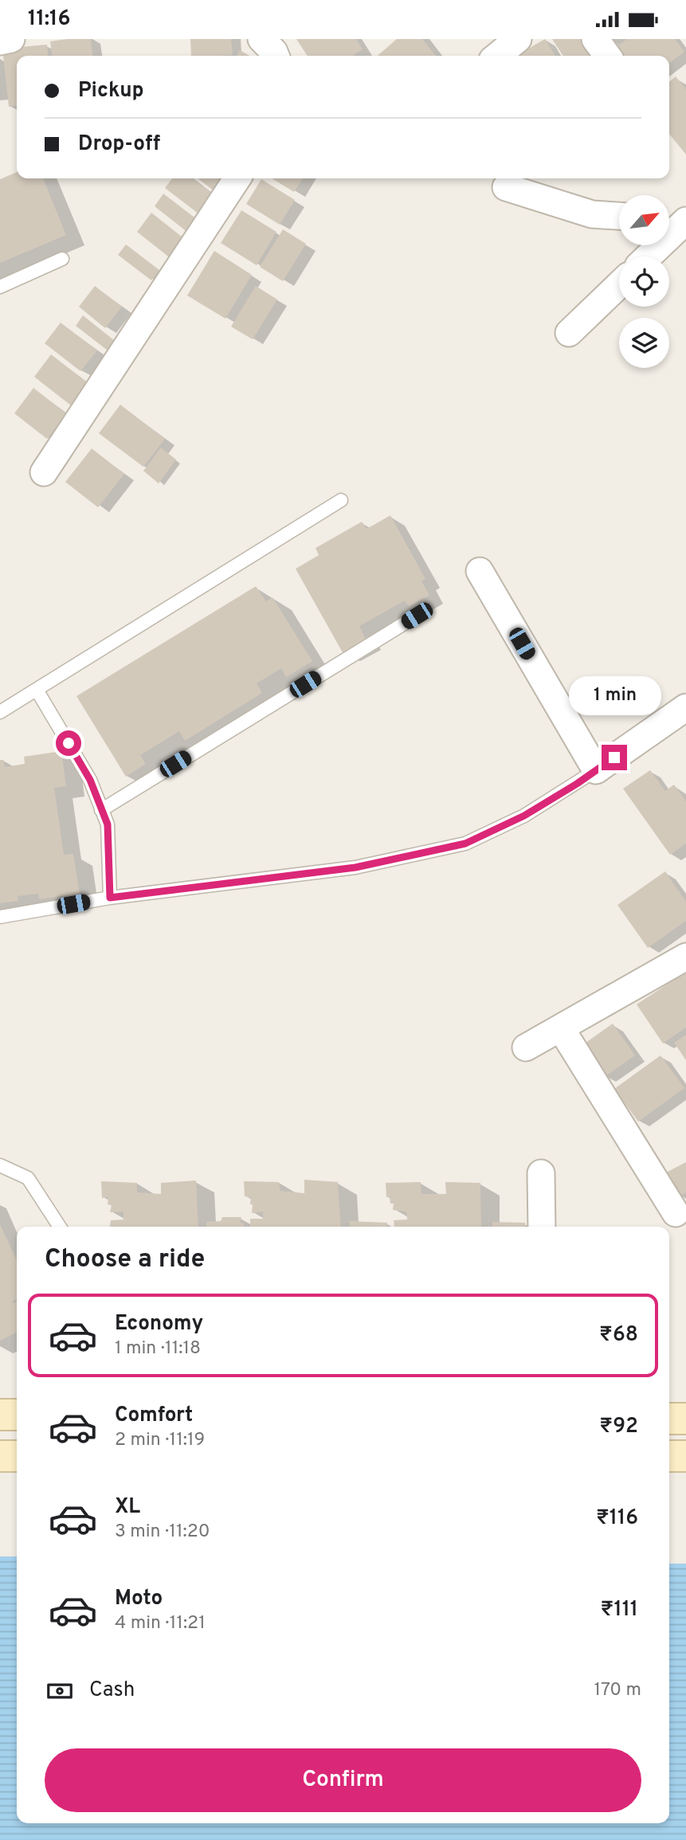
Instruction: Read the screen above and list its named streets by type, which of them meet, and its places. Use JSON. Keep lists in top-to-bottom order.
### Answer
{
  "north": "top right",
  "page": {
    "status": "11:16",
    "banner": ["Pickup", "Drop-off"],
    "bubble": "1 min",
    "heading": "Choose a ride",
    "list": [
      {
        "name": "Economy",
        "note": "1 min · 11:18",
        "value": "₹68"
      },
      {
        "name": "Comfort",
        "note": "2 min · 11:19",
        "value": "₹92"
      },
      {
        "name": "XL",
        "note": "3 min · 11:20",
        "value": "₹116"
      },
      {
        "name": "Moto",
        "note": "4 min · 11:21",
        "value": "₹111"
      }
    ],
    "pay": ["Cash", "170 m"],
    "buttons": "Confirm"
  }
}
